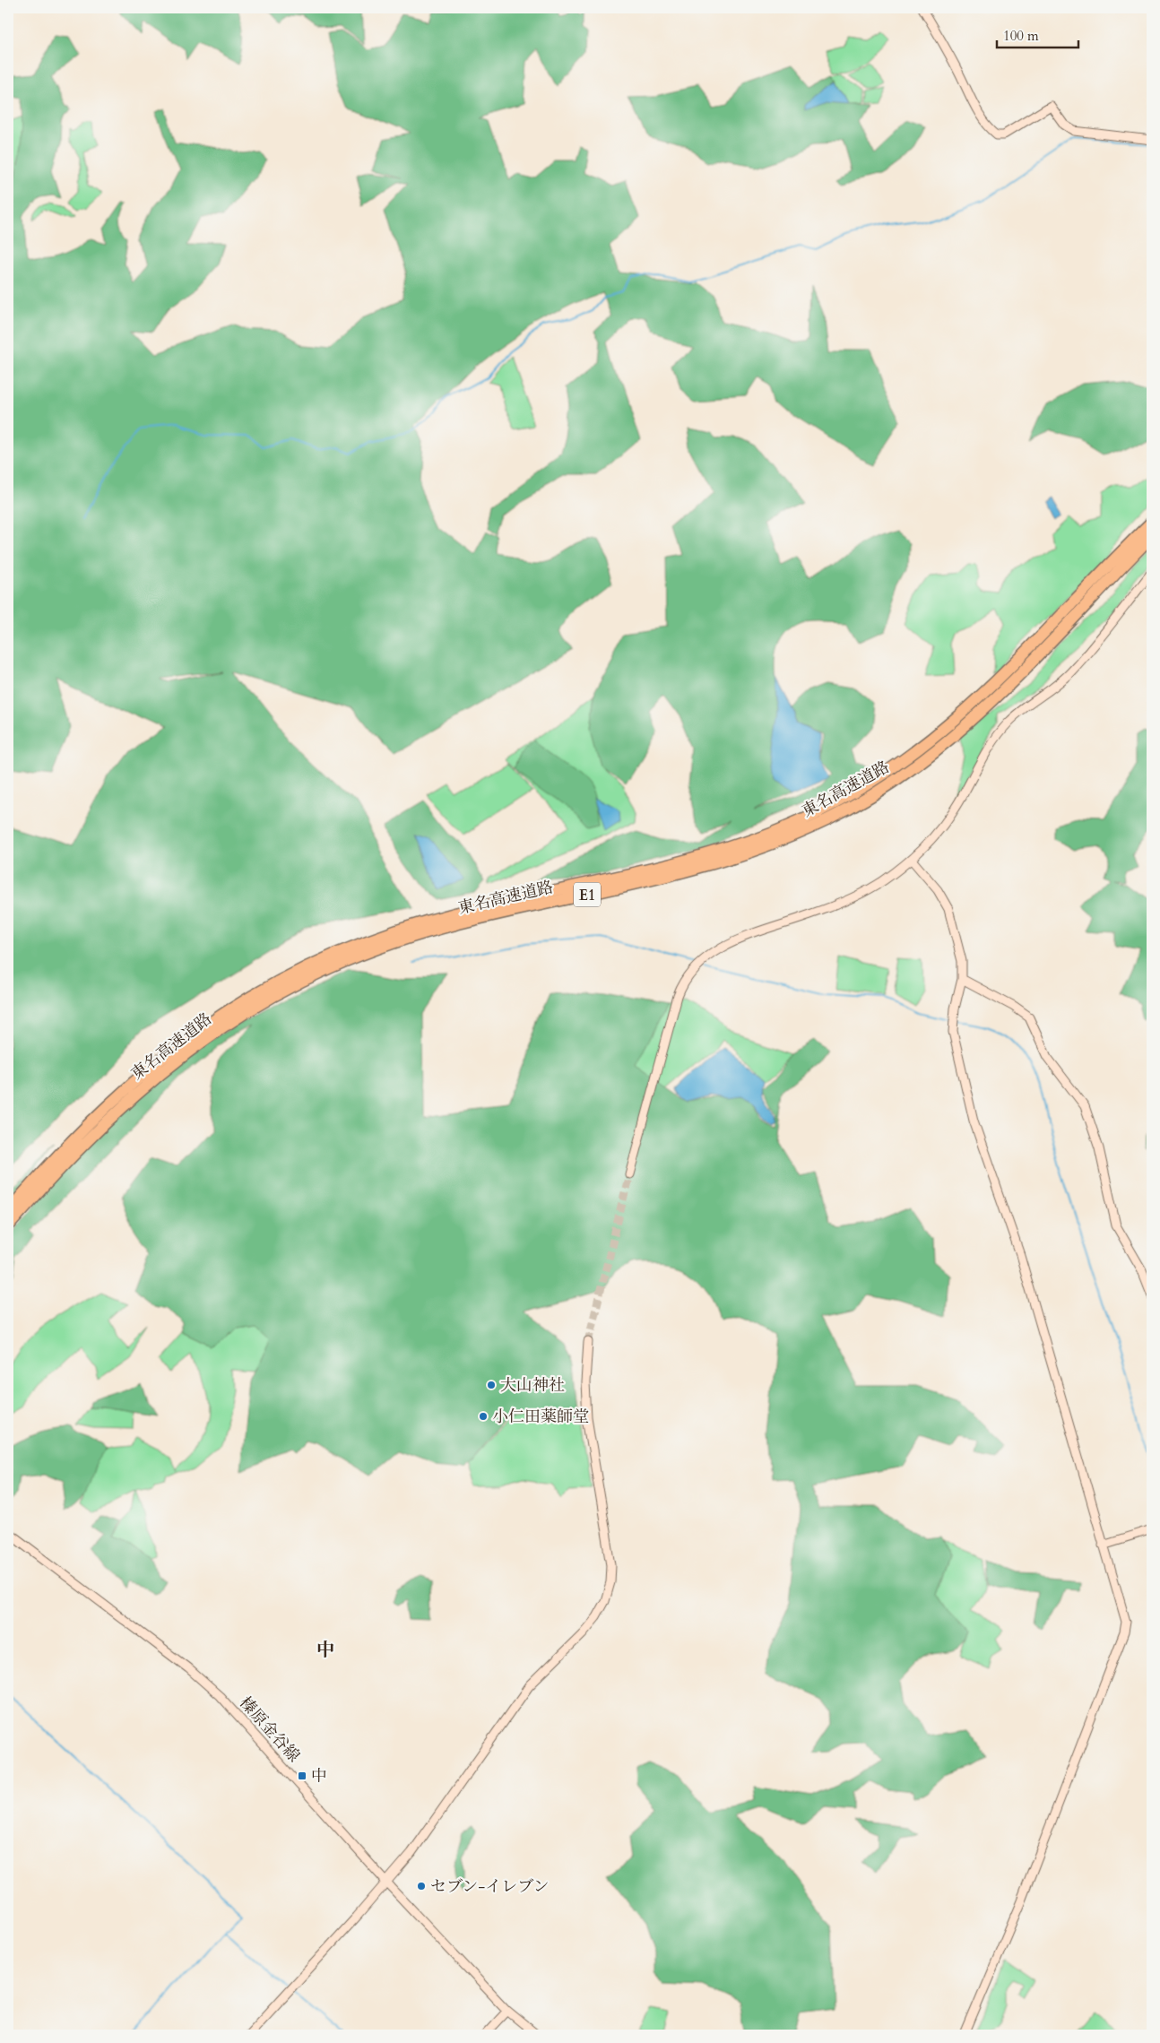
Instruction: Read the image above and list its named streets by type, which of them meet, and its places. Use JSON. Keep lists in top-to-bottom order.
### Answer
{
  "streets": {
    "highway": ["東名高速道路", "E1"],
    "street": ["榛原金谷線"]
  },
  "districts": ["中"],
  "places": {
    "other": ["大山神社", "小仁田薬師堂", "セブン-イレブン"],
    "transit": ["中"]
  },
  "scale_bar": "100 m"
}
